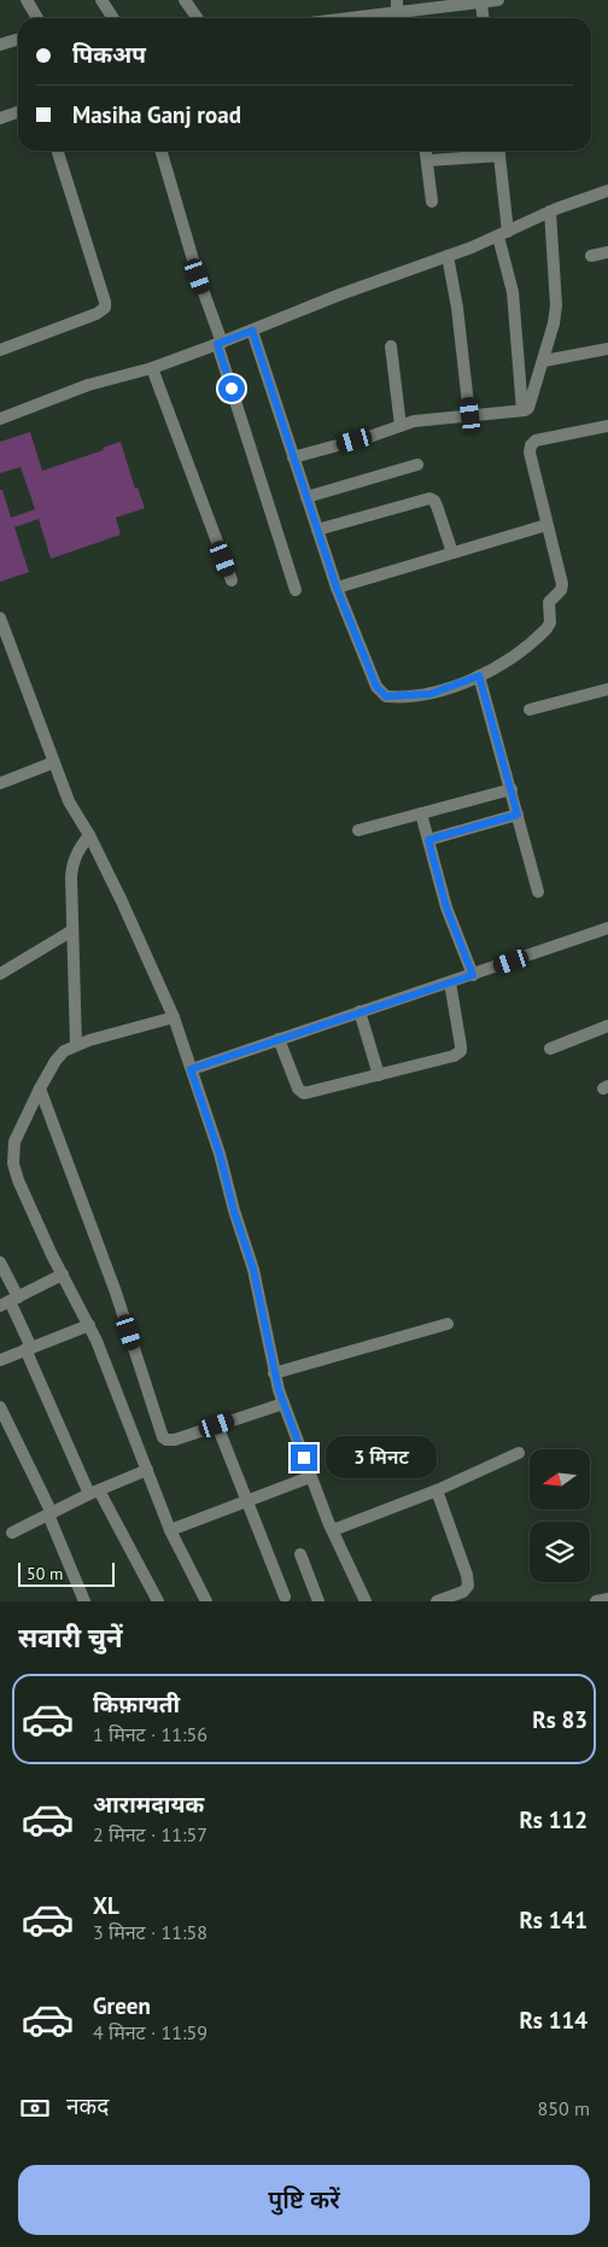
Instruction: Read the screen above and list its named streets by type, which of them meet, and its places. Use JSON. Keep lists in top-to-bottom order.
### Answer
{
  "scale_bar": "50 m",
  "north": "left",
  "page": {
    "banner": ["पिकअप", "Masiha Ganj road"],
    "bubble": "3 मिनट",
    "scale": "50 m",
    "heading": "सवारी चुनें",
    "list": [
      {
        "name": "किफ़ायती",
        "note": "1 मिनट · 11:56",
        "value": "Rs 83"
      },
      {
        "name": "आरामदायक",
        "note": "2 मिनट · 11:57",
        "value": "Rs 112"
      },
      {
        "name": "XL",
        "note": "3 मिनट · 11:58",
        "value": "Rs 141"
      },
      {
        "name": "Green",
        "note": "4 मिनट · 11:59",
        "value": "Rs 114"
      }
    ],
    "pay": ["नकद", "850 m"],
    "buttons": "पुष्टि करें"
  }
}
